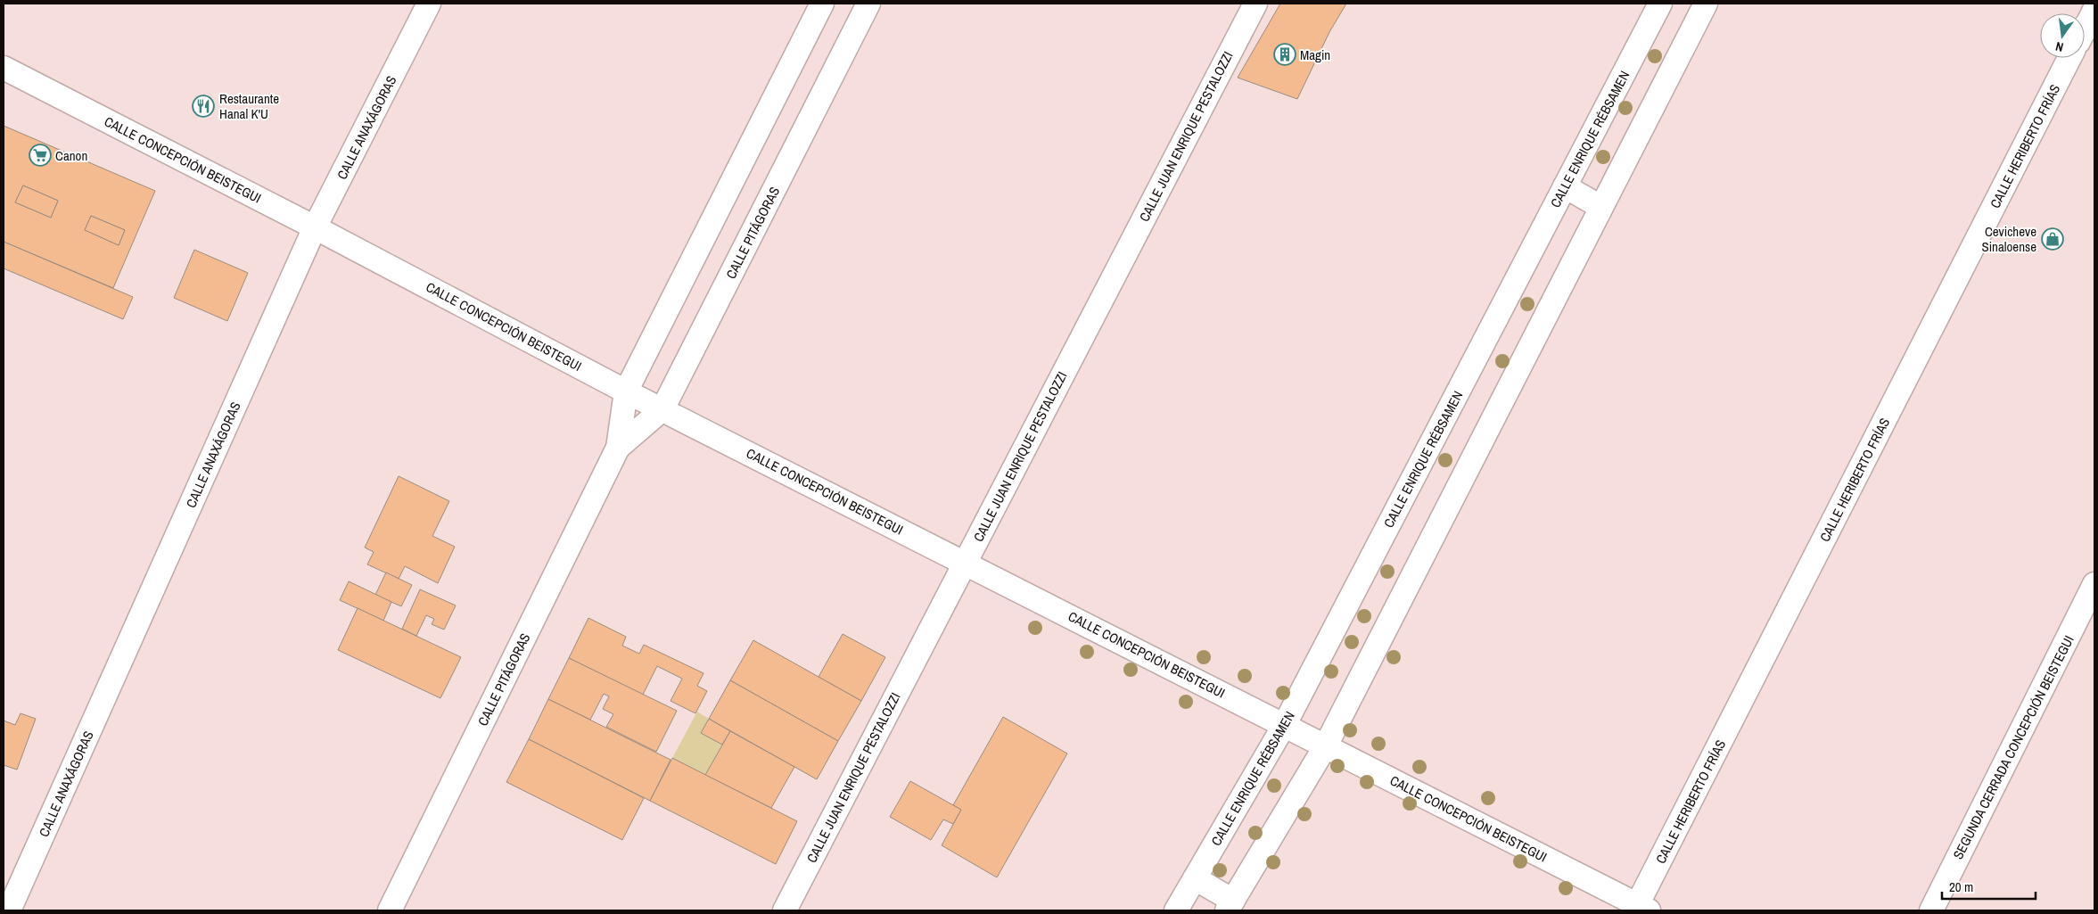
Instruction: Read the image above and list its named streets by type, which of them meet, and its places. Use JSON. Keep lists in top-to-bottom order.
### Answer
{
  "streets": {
    "street": [
      "CALLE ANAXÁGORAS",
      "CALLE JUAN ENRIQUE PESTALOZZI",
      "CALLE ENRIQUE RÉBSAMEN",
      "CALLE HERIBERTO FRÍAS",
      "CALLE CONCEPCIÓN BEISTEGUI",
      "CALLE PITÁGORAS",
      "SEGUNDA CERRADA CONCEPCIÓN BEISTEGUI"
    ]
  },
  "crossings": [
    ["CALLE ANAXÁGORAS", "CALLE CONCEPCIÓN BEISTEGUI"],
    ["CALLE JUAN ENRIQUE PESTALOZZI", "CALLE CONCEPCIÓN BEISTEGUI"],
    ["CALLE ENRIQUE RÉBSAMEN", "CALLE CONCEPCIÓN BEISTEGUI"],
    ["CALLE HERIBERTO FRÍAS", "CALLE CONCEPCIÓN BEISTEGUI"],
    ["CALLE CONCEPCIÓN BEISTEGUI", "CALLE PITÁGORAS"]
  ],
  "places": {
    "building": ["Magin"],
    "restaurant": ["Restaurante Hanal K'U"],
    "supermarket": ["Canon"],
    "shop": ["Cevicheve Sinaloense"]
  },
  "scale_bar": "20 m",
  "north": "bottom"
}
